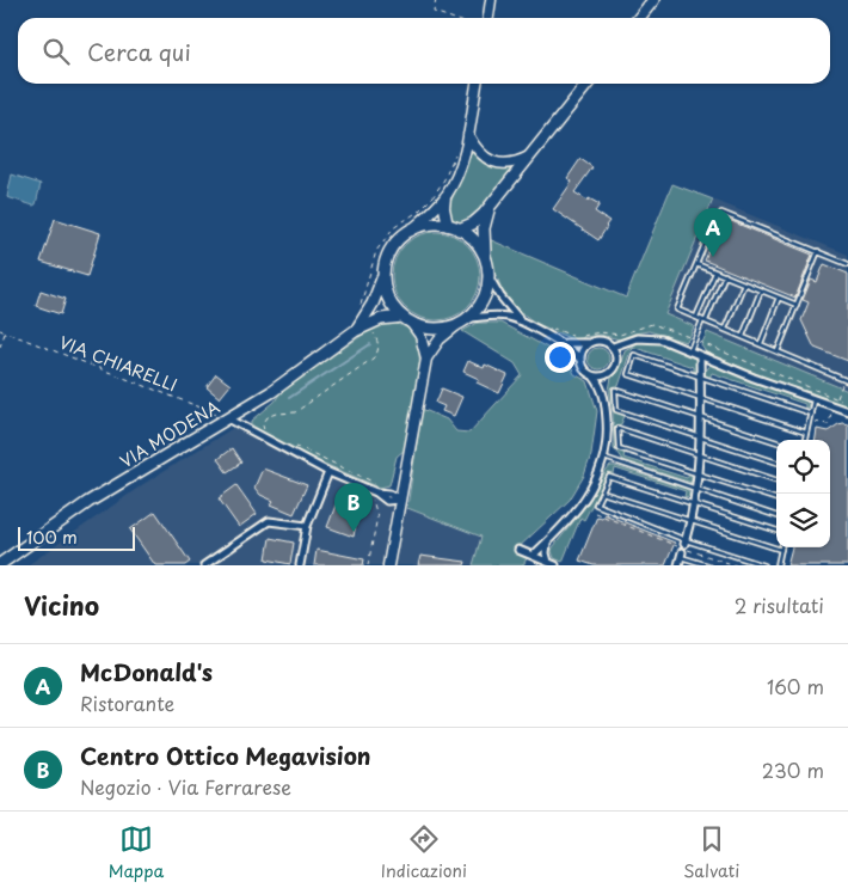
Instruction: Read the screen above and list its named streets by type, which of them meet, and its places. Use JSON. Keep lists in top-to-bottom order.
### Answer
{
  "streets": {
    "main road": ["VIA MODENA"],
    "path": ["VIA CHIARELLI"]
  },
  "crossings": [
    ["VIA CHIARELLI", "VIA MODENA"]
  ],
  "scale_bar": "100 m",
  "page": {
    "search": "Cerca qui",
    "pins": ["A", "B"],
    "scale": "100 m",
    "heading": ["Vicino", "2 risultati"],
    "list": [
      {
        "mark": "A",
        "name": "McDonald's",
        "note": "Ristorante",
        "value": "160 m"
      },
      {
        "mark": "B",
        "name": "Centro Ottico Megavision",
        "note": "Negozio · Via Ferrarese",
        "value": "230 m"
      }
    ],
    "nav": ["Mappa", "Indicazioni", "Salvati"]
  }
}
